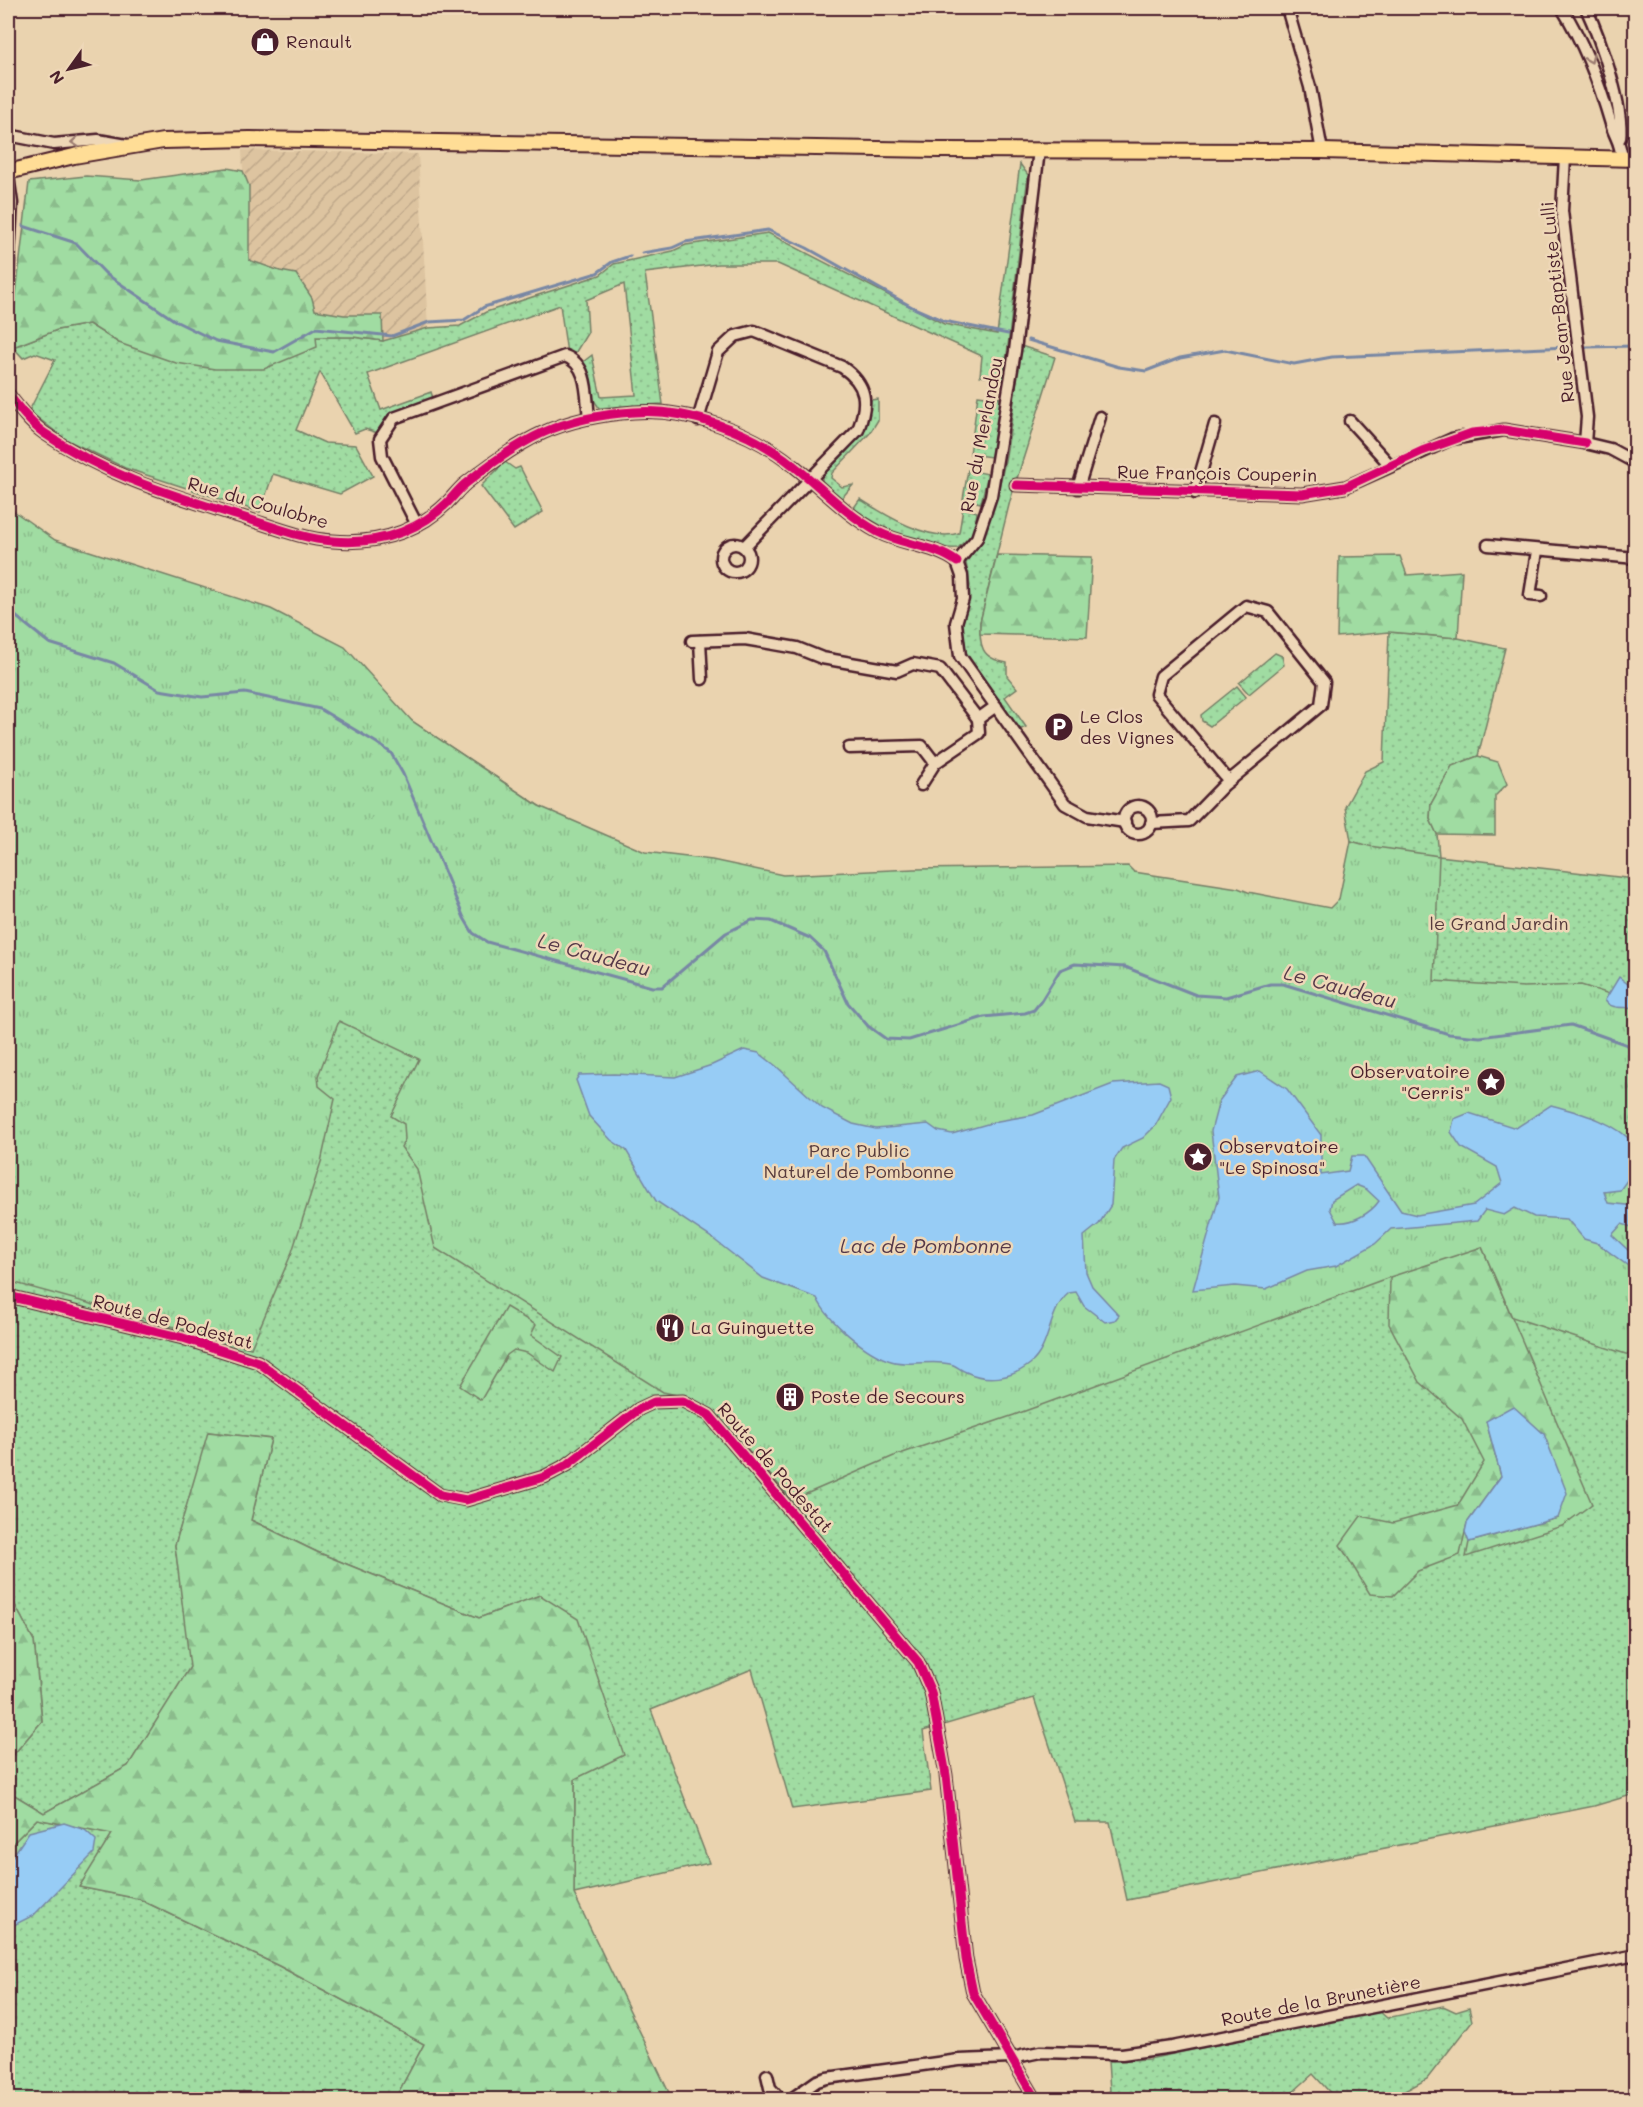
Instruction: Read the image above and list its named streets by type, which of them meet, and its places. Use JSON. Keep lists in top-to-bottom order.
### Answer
{
  "streets": {
    "street": [
      "Rue Jean-Baptiste Lulli",
      "Rue du Merlandou",
      "Rue François Couperin",
      "Rue du Coulobre",
      "Route de Podestat",
      "Route de la Brunetière"
    ]
  },
  "crossings": [
    ["Rue Jean-Baptiste Lulli", "Rue François Couperin"],
    ["Rue du Merlandou", "Rue du Coulobre"],
    ["Route de Podestat", "Route de la Brunetière"]
  ],
  "water": ["Le Caudeau", "Lac de Pombonne"],
  "parks": ["le Grand Jardin", "Parc Public Naturel de Pombonne"],
  "places": {
    "shop": ["Renault"],
    "parking": ["Le Clos des Vignes"],
    "place": ["Observatoire \"Cerris\"", "Observatoire \"Le Spinosa\""],
    "restaurant": ["La Guinguette"],
    "building": ["Poste de Secours"]
  },
  "north": "bottom left"
}
